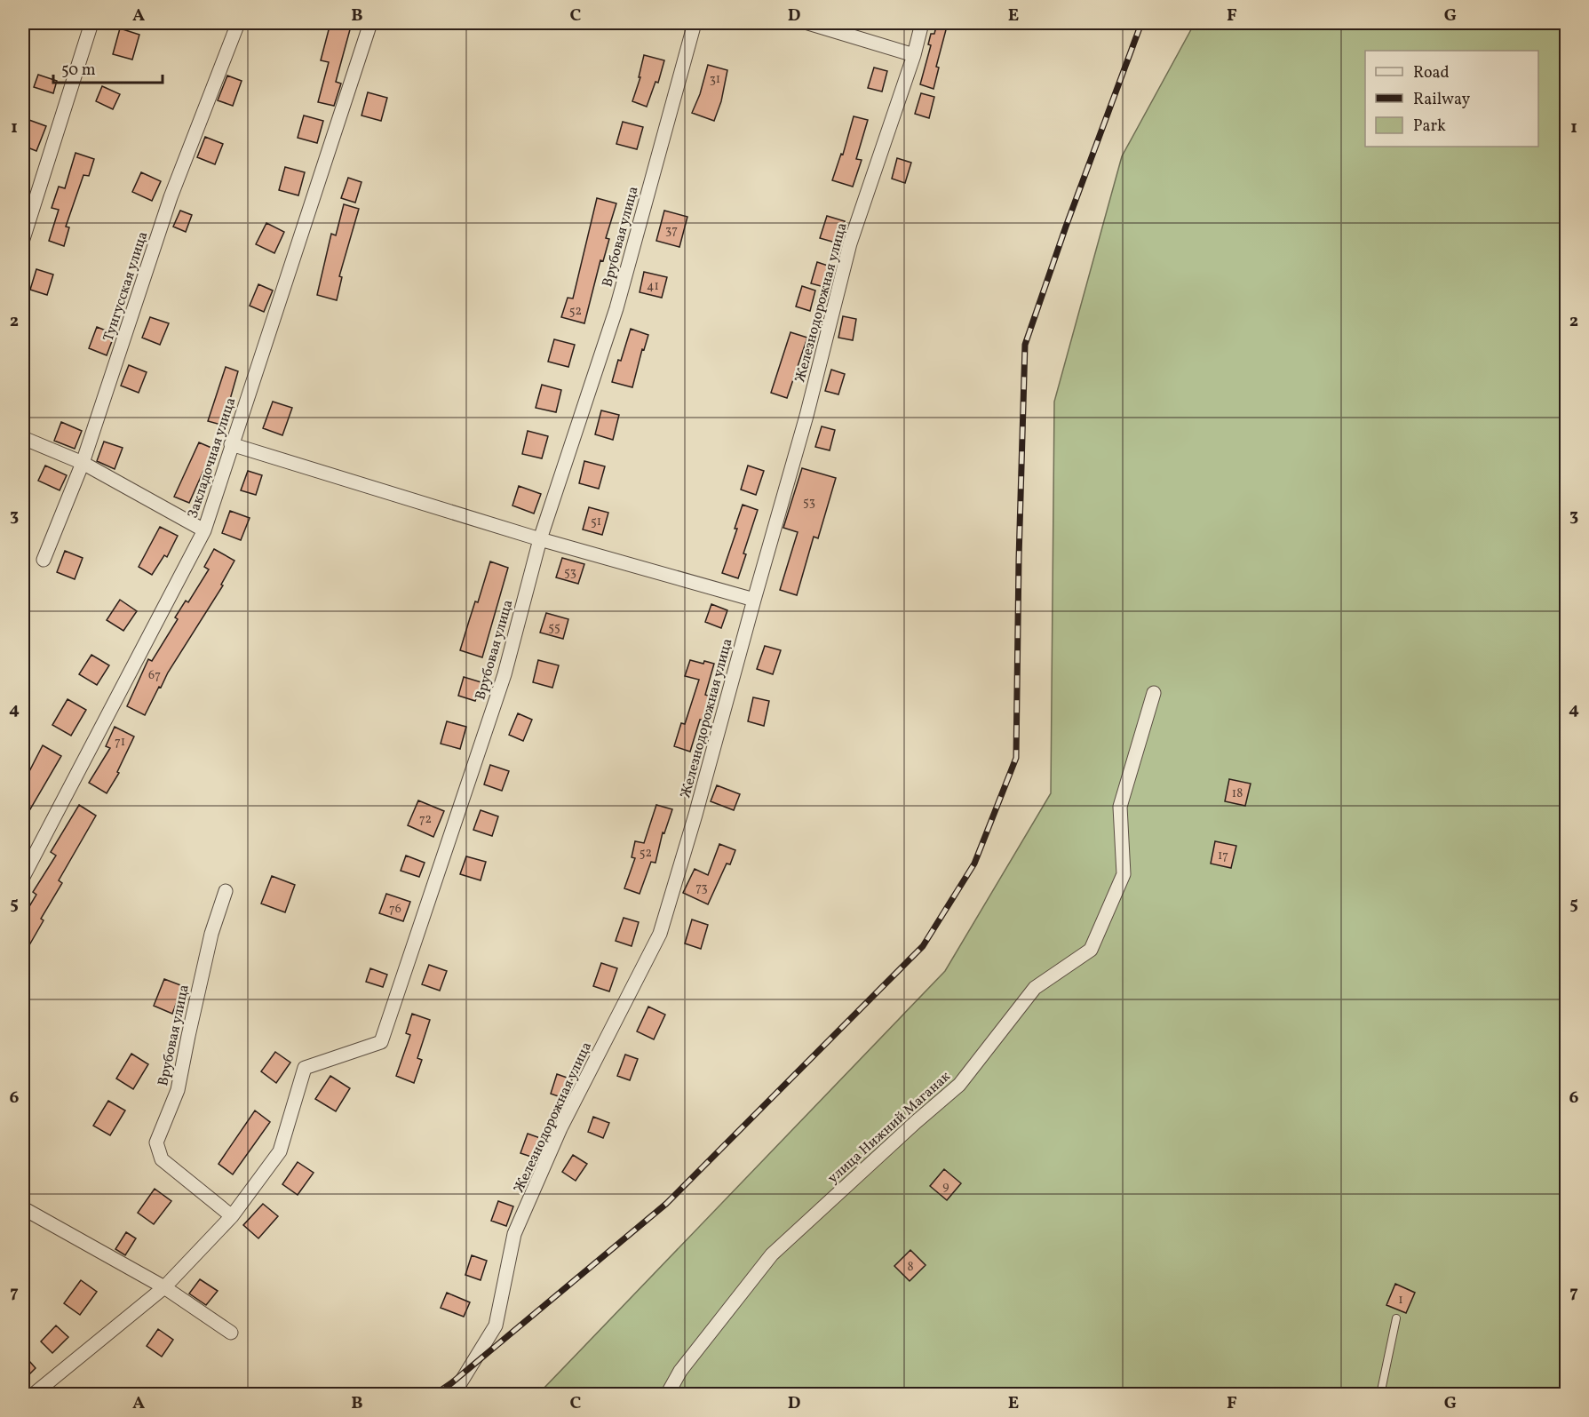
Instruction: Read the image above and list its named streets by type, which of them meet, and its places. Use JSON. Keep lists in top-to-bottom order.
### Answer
{
  "streets": {
    "street": [
      "Врубовая улица",
      "Тунгусская улица",
      "Железнодорожная улица",
      "Закладочная улица",
      "улица Нижний Маганак"
    ]
  },
  "house_numbers": [
    "31",
    "37",
    "41",
    "52",
    "53",
    "51",
    "53",
    "55",
    "67",
    "71",
    "18",
    "72",
    "52",
    "17",
    "73",
    "76",
    "9",
    "8",
    "1"
  ],
  "legend": ["Road", "Railway", "Park"],
  "scale_bar": "50 m",
  "grid": {
    "columns": [
      "A",
      "B",
      "C",
      "D",
      "E",
      "F",
      "G"
    ],
    "rows": [
      "1",
      "2",
      "3",
      "4",
      "5",
      "6",
      "7"
    ]
  }
}
